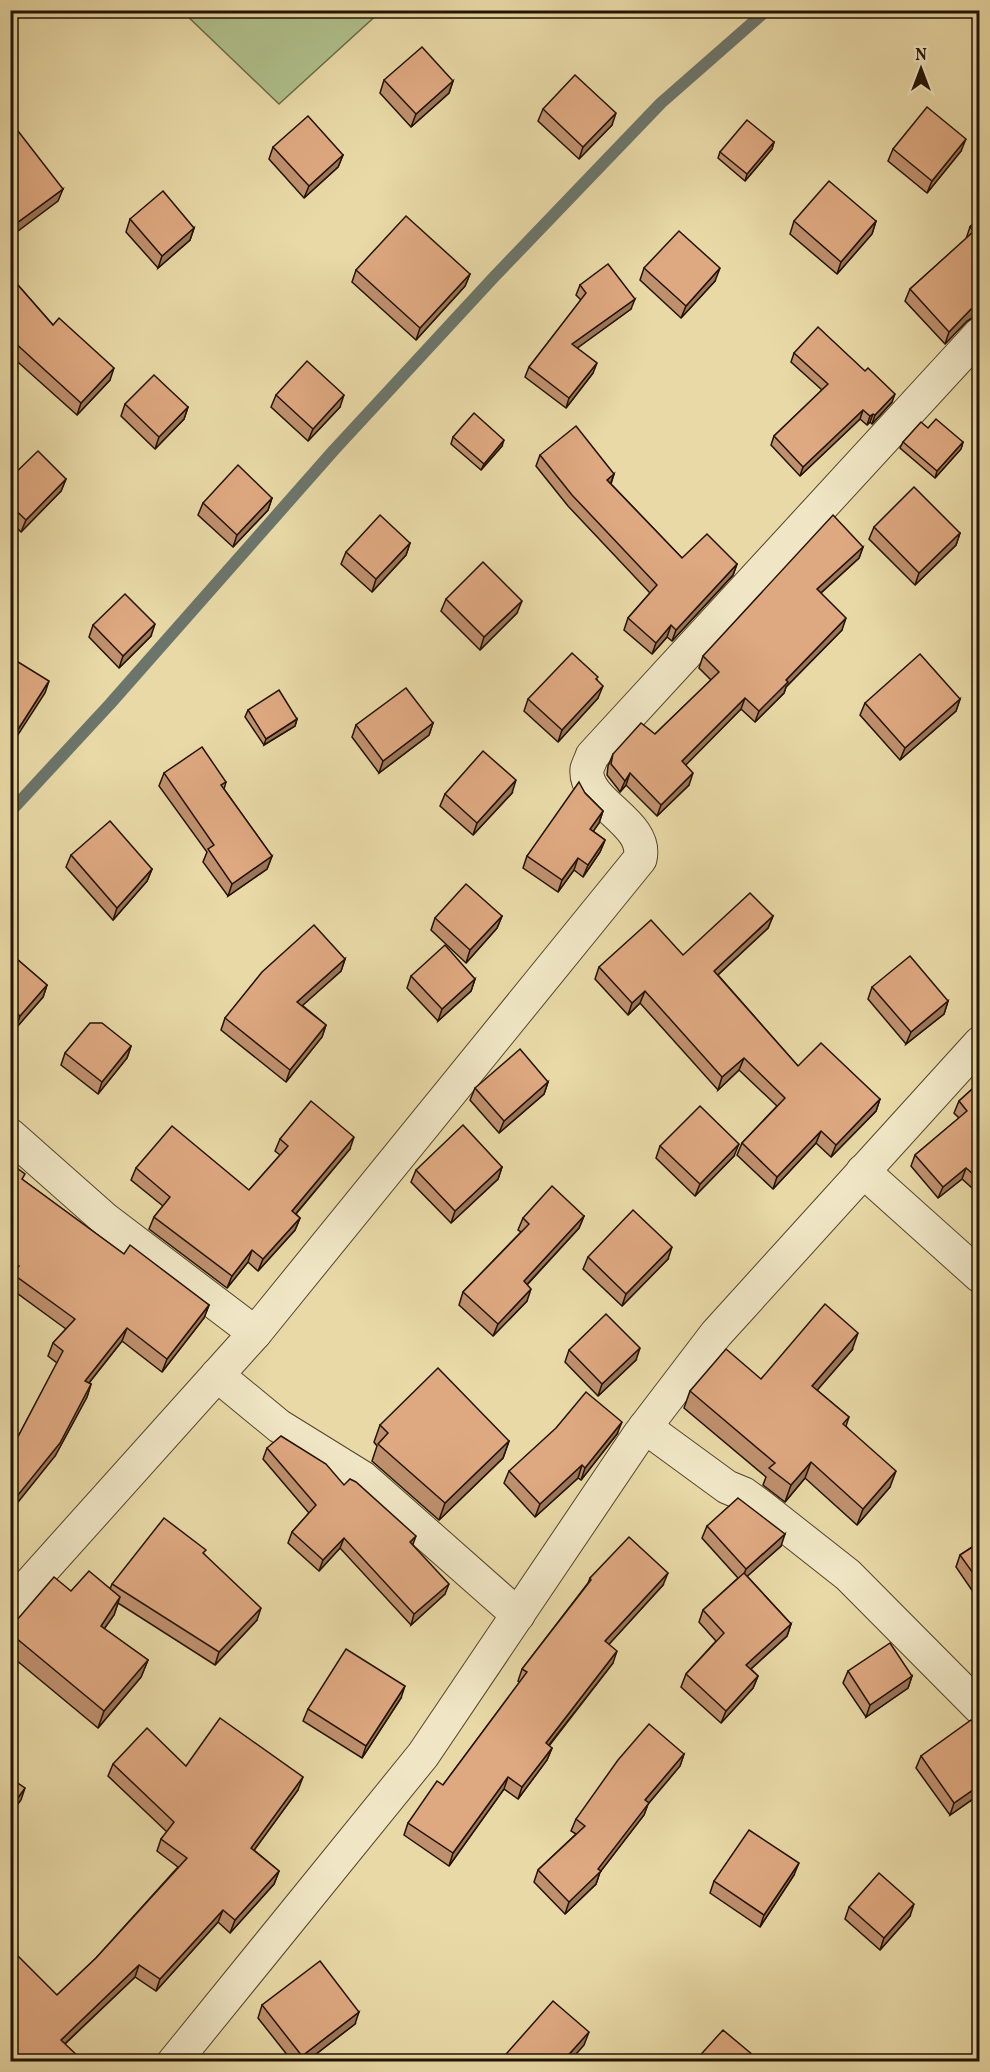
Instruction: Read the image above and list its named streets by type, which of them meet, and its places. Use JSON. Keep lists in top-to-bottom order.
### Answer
{
  "north": "top"
}
